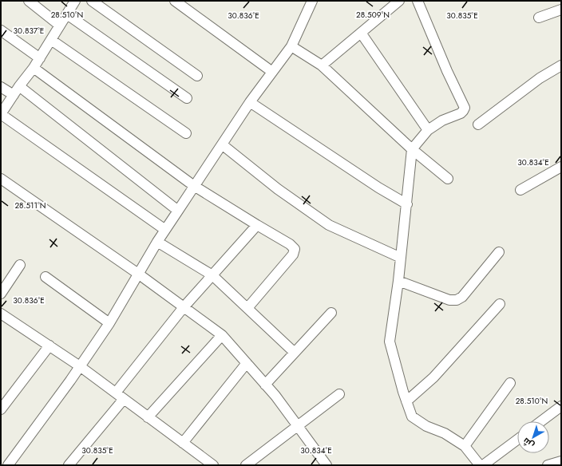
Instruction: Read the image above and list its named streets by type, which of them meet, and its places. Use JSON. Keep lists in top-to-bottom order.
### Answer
{
  "north": "bottom left",
  "coordinates": [
    "28.510°N",
    "28.509°N",
    "30.836°E",
    "30.835°E",
    "30.837°E",
    "30.834°E",
    "28.511°N"
  ]
}
